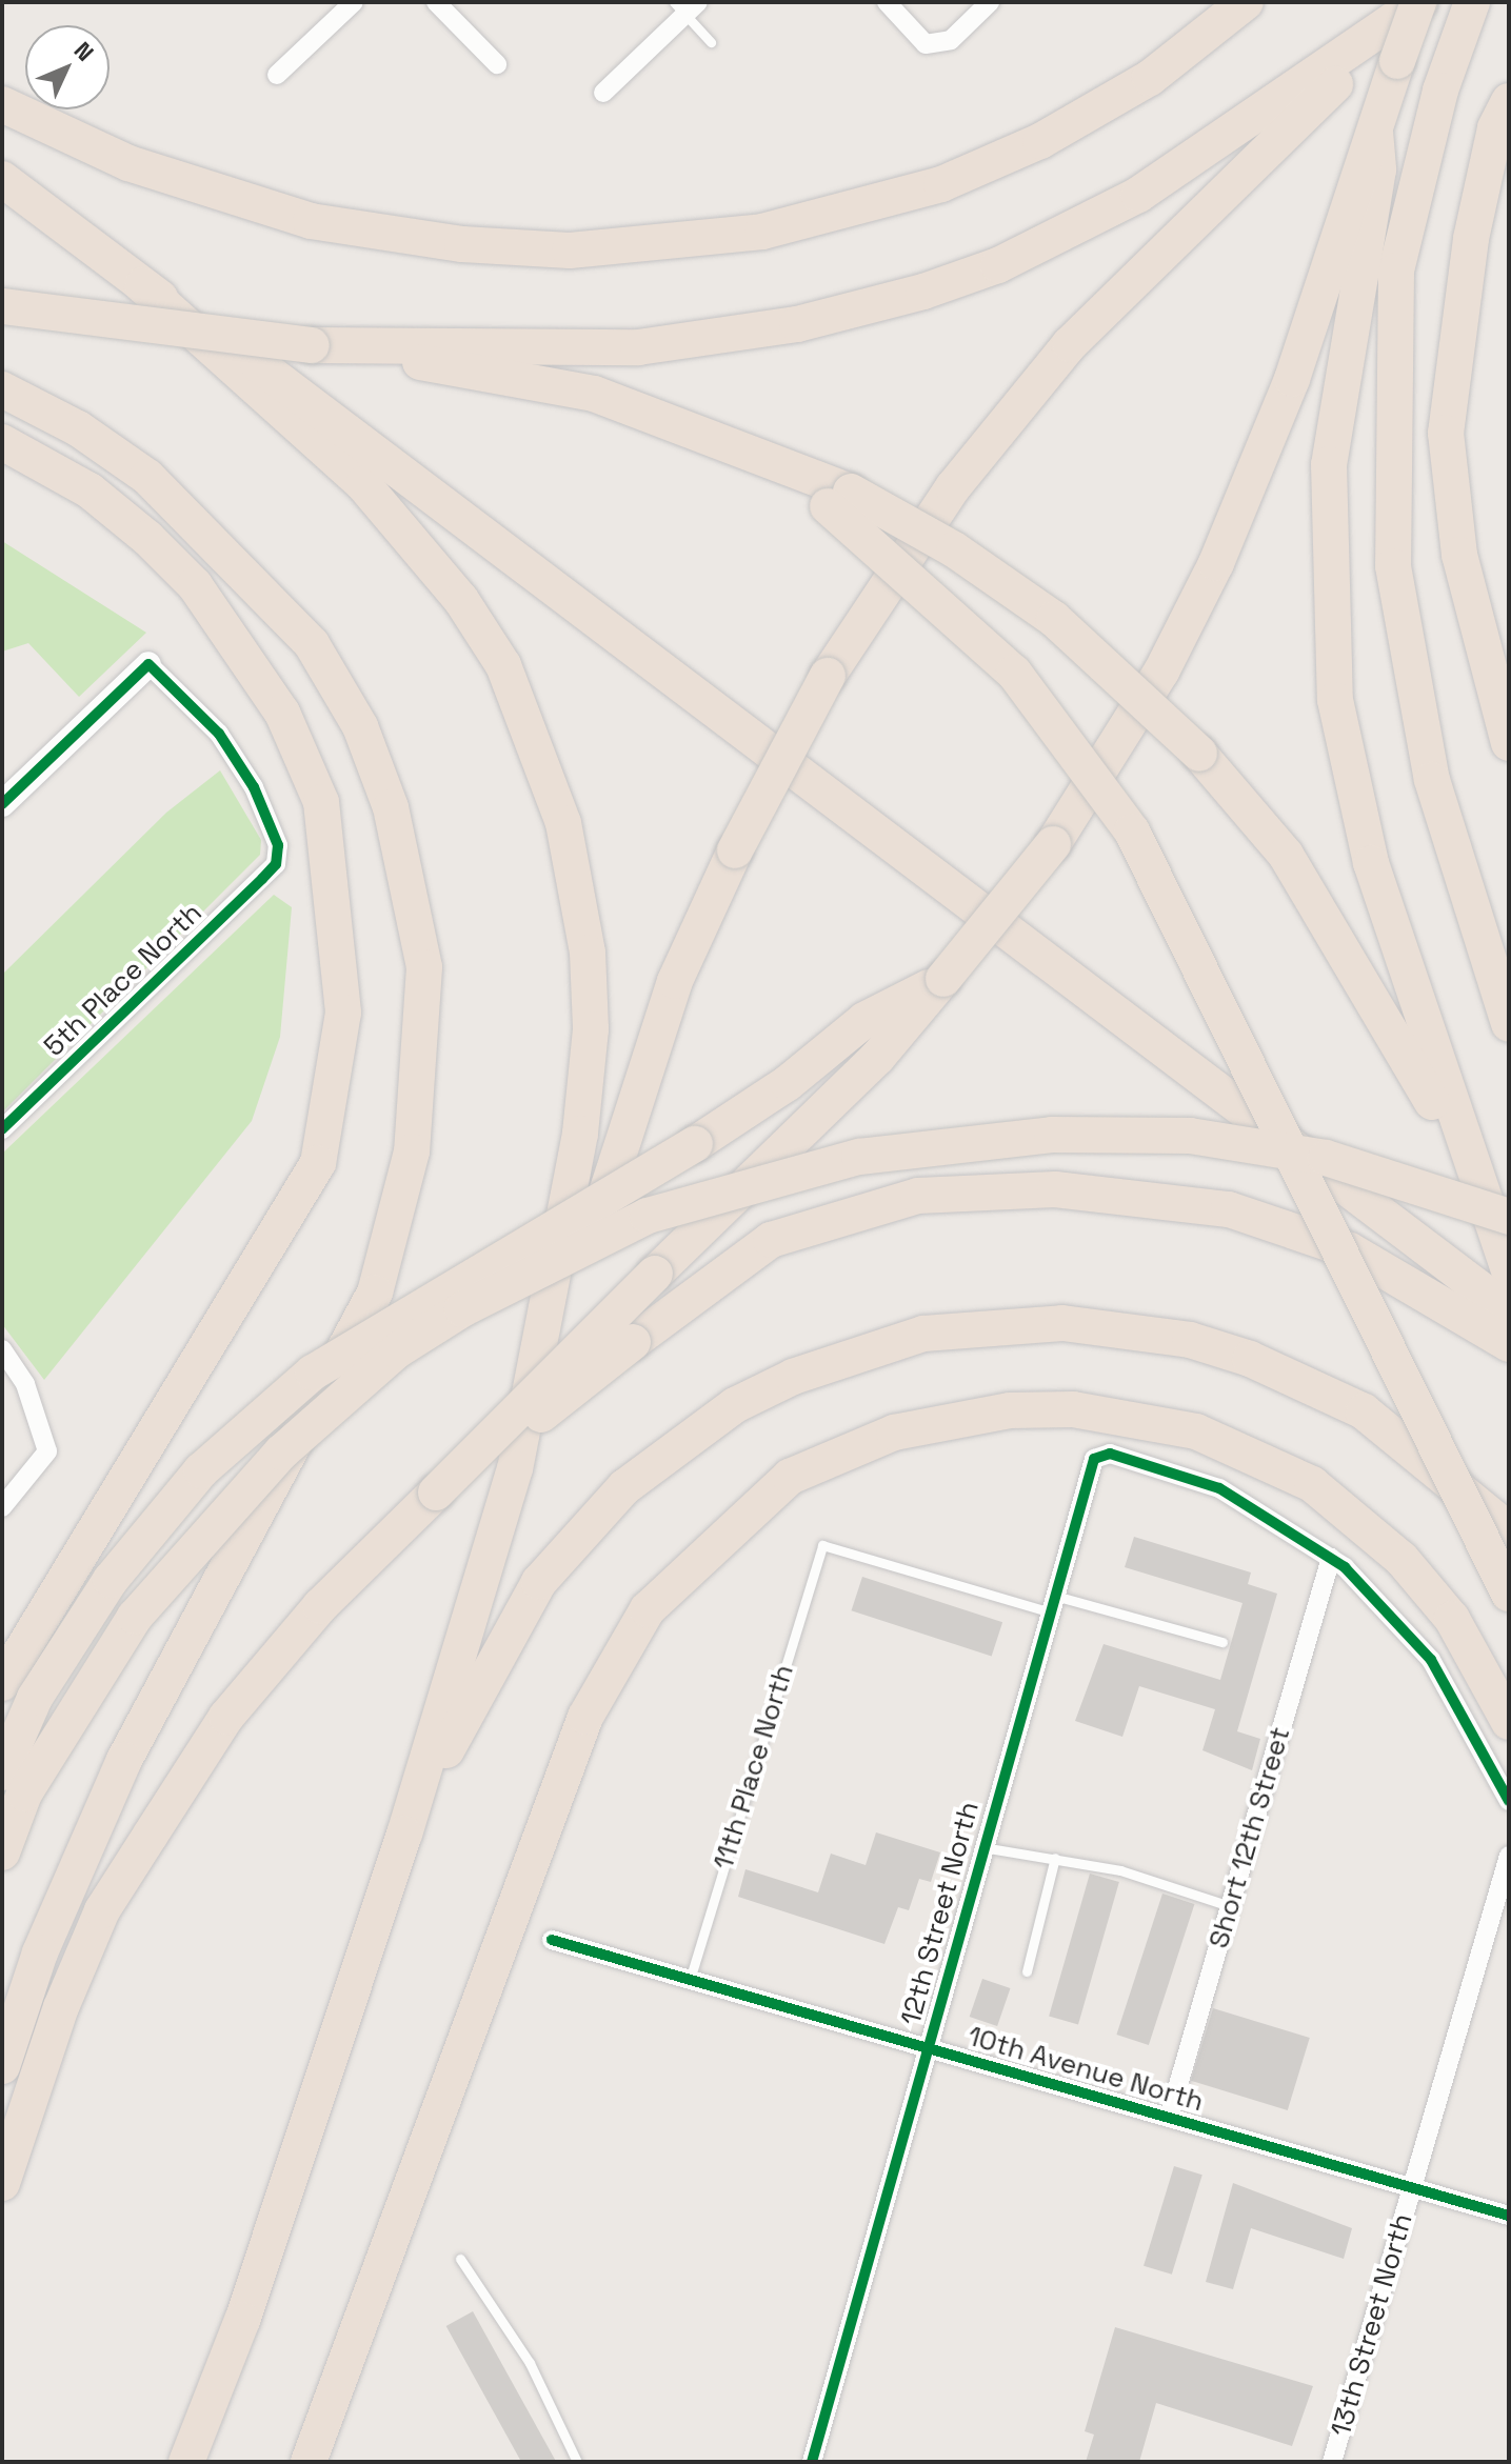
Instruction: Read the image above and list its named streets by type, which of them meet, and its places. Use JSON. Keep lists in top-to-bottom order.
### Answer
{
  "streets": {
    "street": [
      "5th Place North",
      "Short 12th Street",
      "12th Street North",
      "10th Avenue North",
      "13th Street North"
    ],
    "lane": ["11th Place North"]
  },
  "crossings": [
    ["11th Place North", "12th Street North"],
    ["11th Place North", "10th Avenue North"],
    ["Short 12th Street", "12th Street North"],
    ["Short 12th Street", "10th Avenue North"],
    ["12th Street North", "10th Avenue North"],
    ["10th Avenue North", "13th Street North"]
  ],
  "north": "top right"
}
